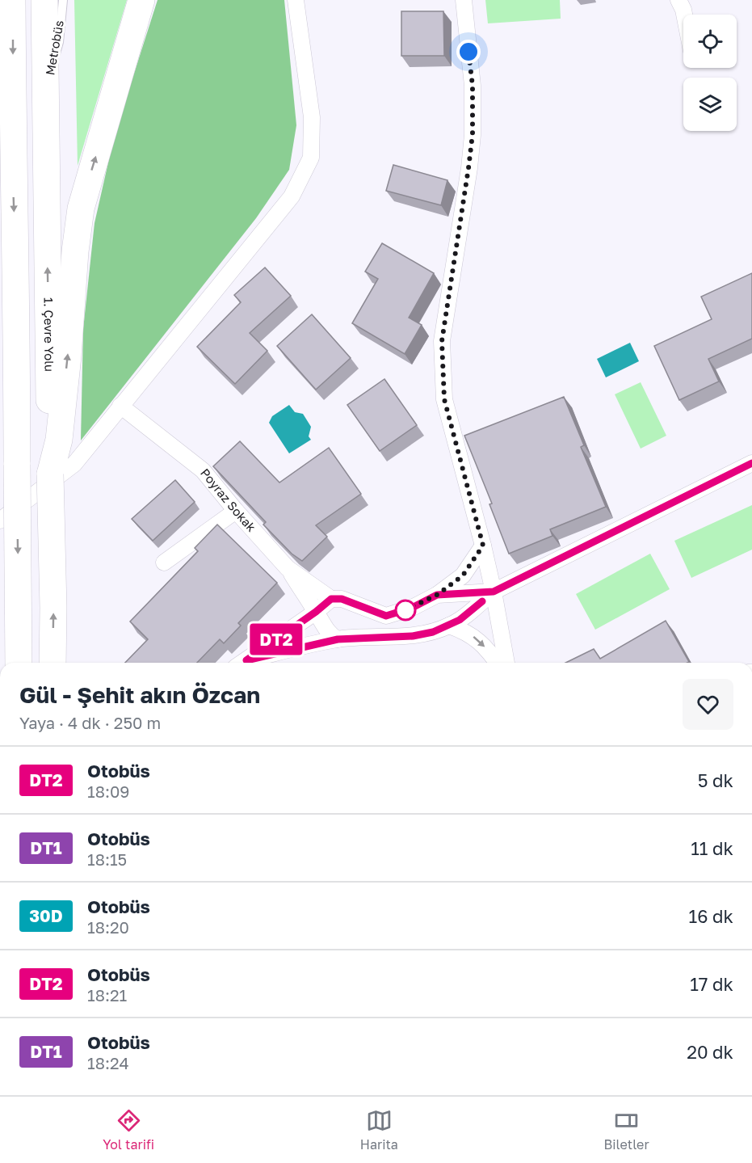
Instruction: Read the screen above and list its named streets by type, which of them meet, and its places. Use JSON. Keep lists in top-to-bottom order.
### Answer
{
  "streets": {
    "highway": ["1. Çevre Yolu"],
    "street": ["Poyraz Sokak"],
    "lane": ["Metrobüs"]
  },
  "crossings": [
    ["Metrobüs", "1. Çevre Yolu"]
  ],
  "lines": ["bus line DT2"],
  "page": {
    "on_map": "DT2",
    "heading": ["Gül - Şehit akın Özcan", "Yaya · 4 dk · 250 m"],
    "list": [
      {
        "mark": "DT2",
        "name": "Otobüs",
        "note": "18:09",
        "value": "5 dk"
      },
      {
        "mark": "DT1",
        "name": "Otobüs",
        "note": "18:15",
        "value": "11 dk"
      },
      {
        "mark": "30D",
        "name": "Otobüs",
        "note": "18:20",
        "value": "16 dk"
      },
      {
        "mark": "DT2",
        "name": "Otobüs",
        "note": "18:21",
        "value": "17 dk"
      },
      {
        "mark": "DT1",
        "name": "Otobüs",
        "note": "18:24",
        "value": "20 dk"
      }
    ],
    "tabs": ["Yol tarifi", "Harita", "Biletler"]
  }
}
